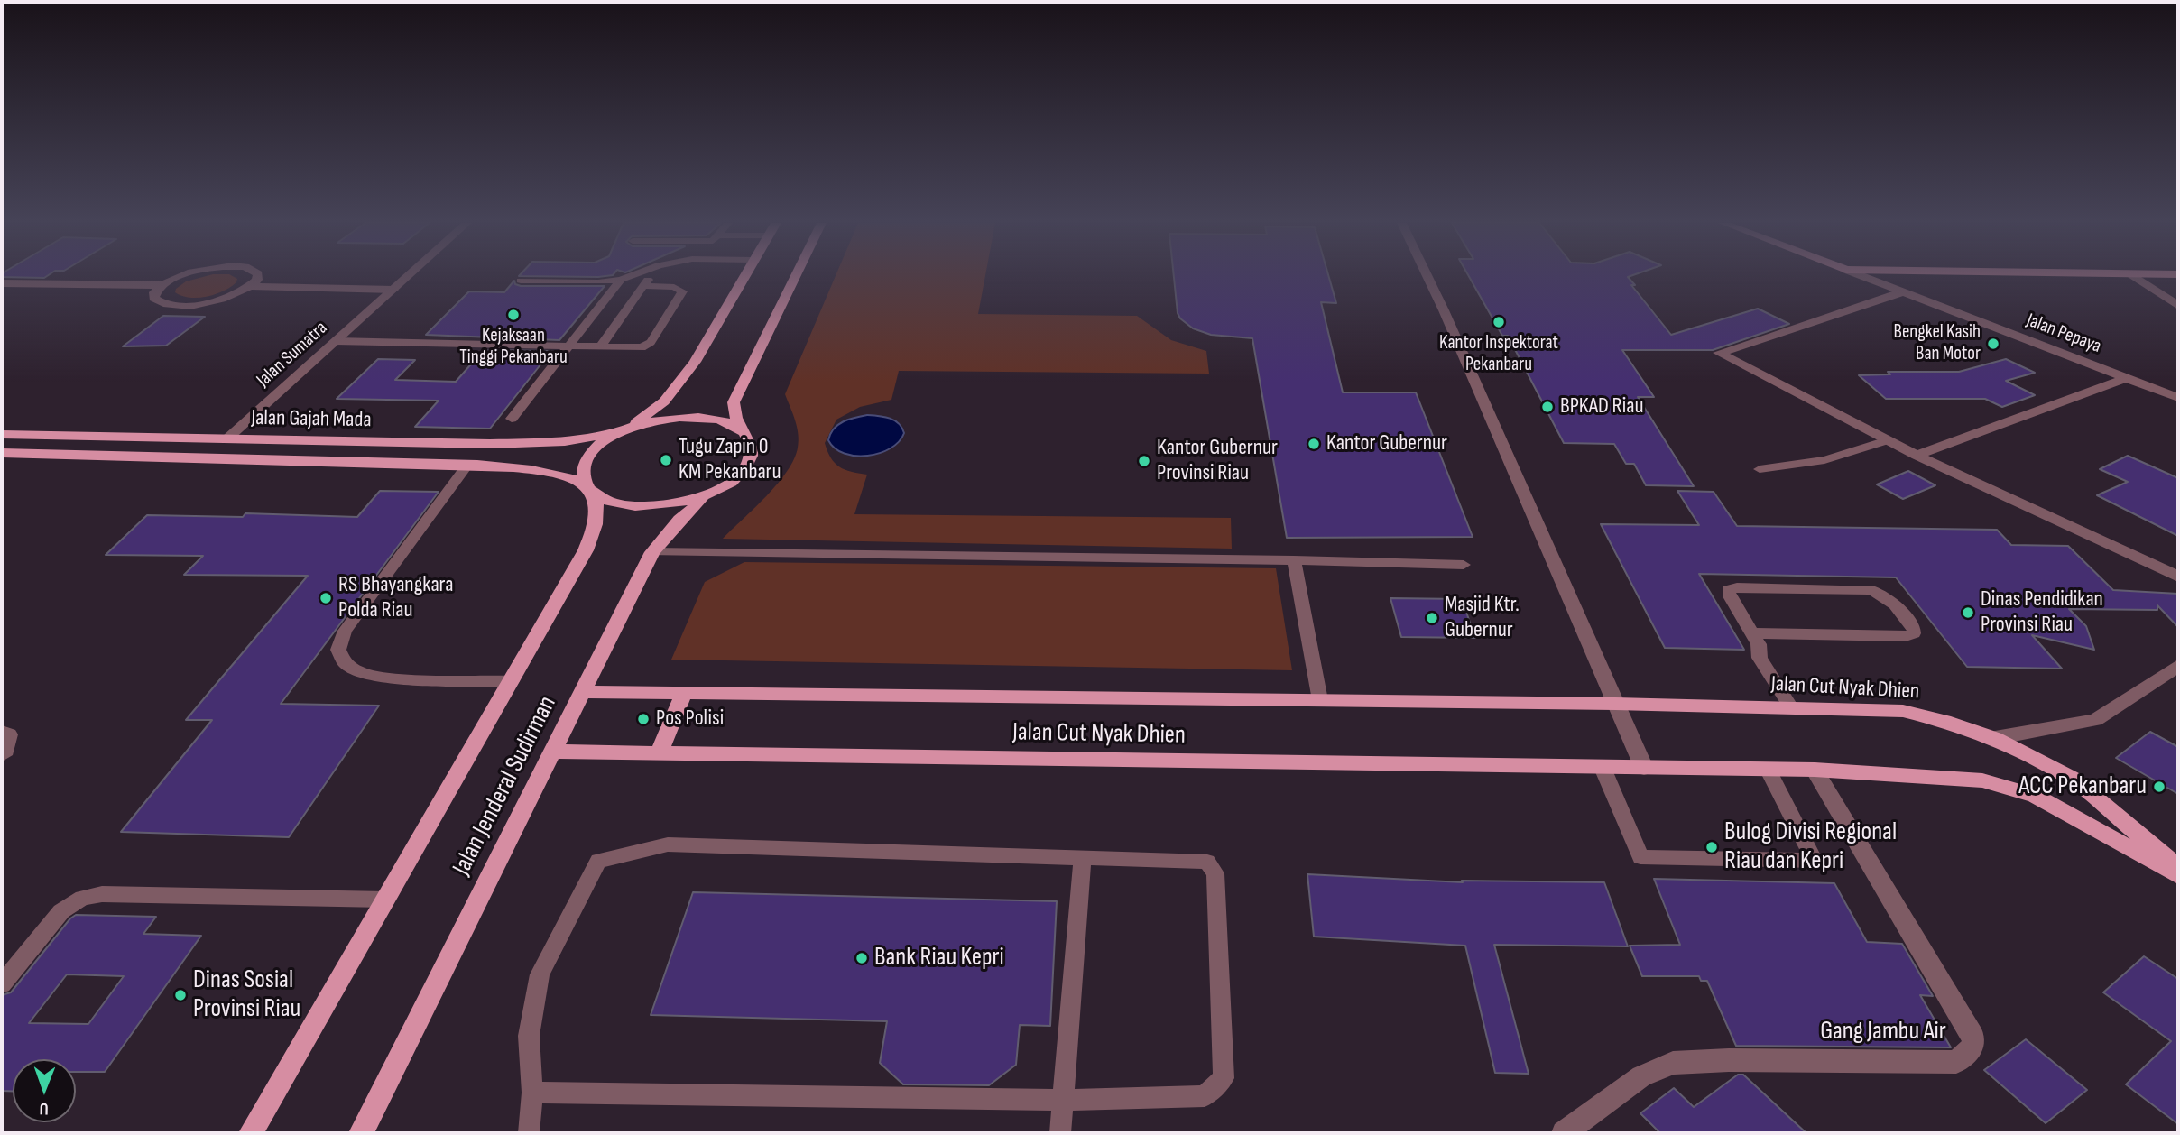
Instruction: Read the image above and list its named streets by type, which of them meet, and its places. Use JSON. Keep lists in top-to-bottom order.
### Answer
{
  "streets": {
    "main road": ["Jalan Gajah Mada", "Jalan Cut Nyak Dhien", "Jalan Jenderal Sudirman"],
    "street": ["Jalan Pepaya", "Jalan Sumatra", "Gang Jambu Air"]
  },
  "crossings": [
    ["Jalan Sumatra", "Jalan Gajah Mada"],
    ["Jalan Gajah Mada", "Jalan Jenderal Sudirman"],
    ["Jalan Cut Nyak Dhien", "Jalan Jenderal Sudirman"],
    ["Jalan Cut Nyak Dhien", "Gang Jambu Air"]
  ],
  "places": [
    "Kejaksaan Tinggi Pekanbaru",
    "Kantor Inspektorat Pekanbaru",
    "Bengkel Kasih Ban Motor",
    "BPKAD Riau",
    "Kantor Gubernur",
    "Tugu Zapin 0 KM Pekanbaru",
    "Kantor Gubernur Provinsi Riau",
    "RS Bhayangkara Polda Riau",
    "Dinas Pendidikan Provinsi Riau",
    "Masjid Ktr. Gubernur",
    "Pos Polisi",
    "ACC Pekanbaru",
    "Bulog Divisi Regional Riau dan Kepri",
    "Bank Riau Kepri",
    "Dinas Sosial Provinsi Riau"
  ],
  "north": "bottom"
}
